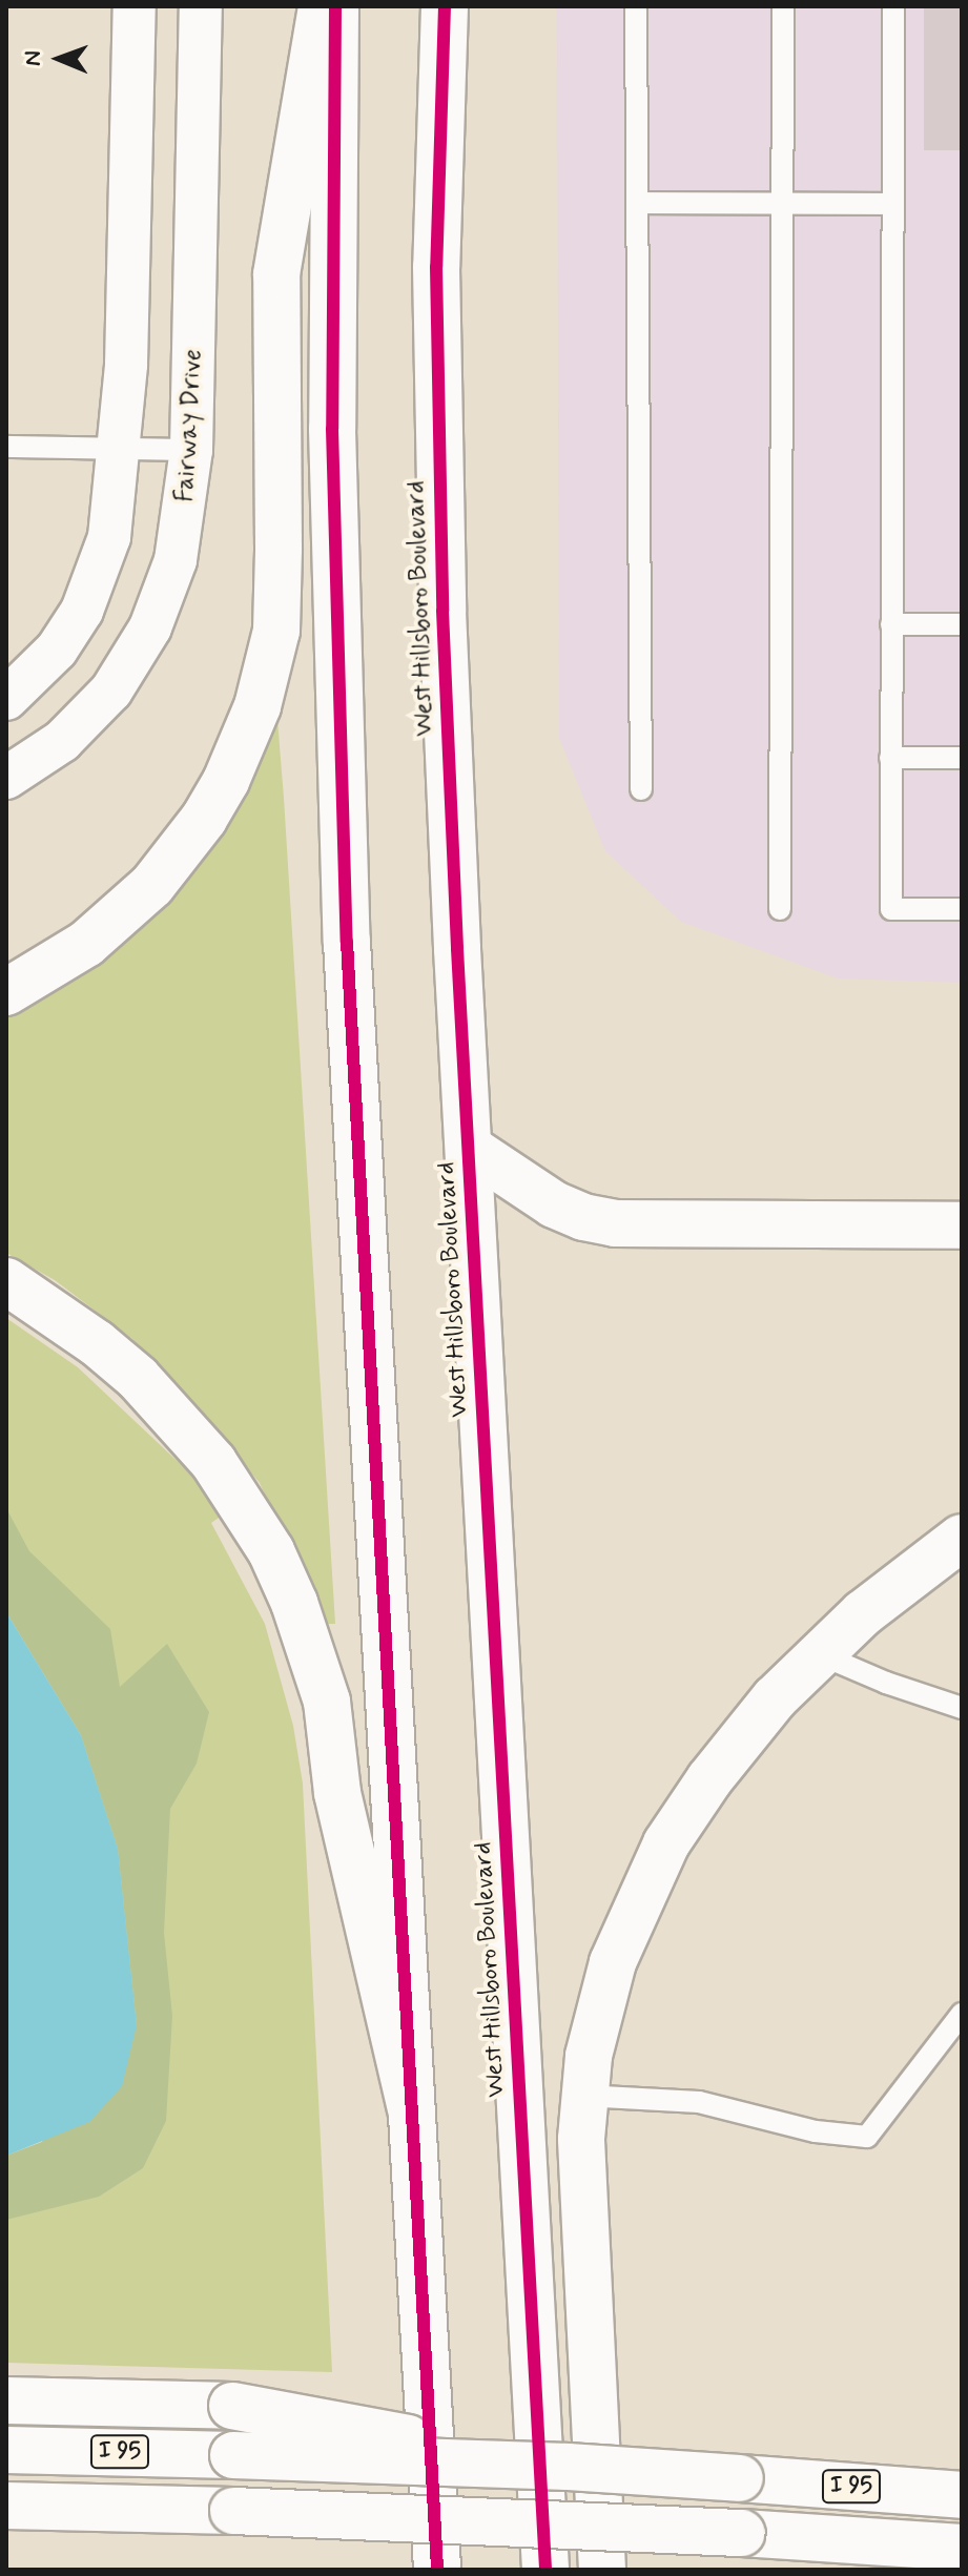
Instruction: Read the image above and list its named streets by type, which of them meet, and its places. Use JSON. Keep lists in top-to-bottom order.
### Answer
{
  "streets": {
    "main road": ["West Hillsboro Boulevard", "I 95"],
    "street": ["Fairway Drive"]
  },
  "north": "left"
}
